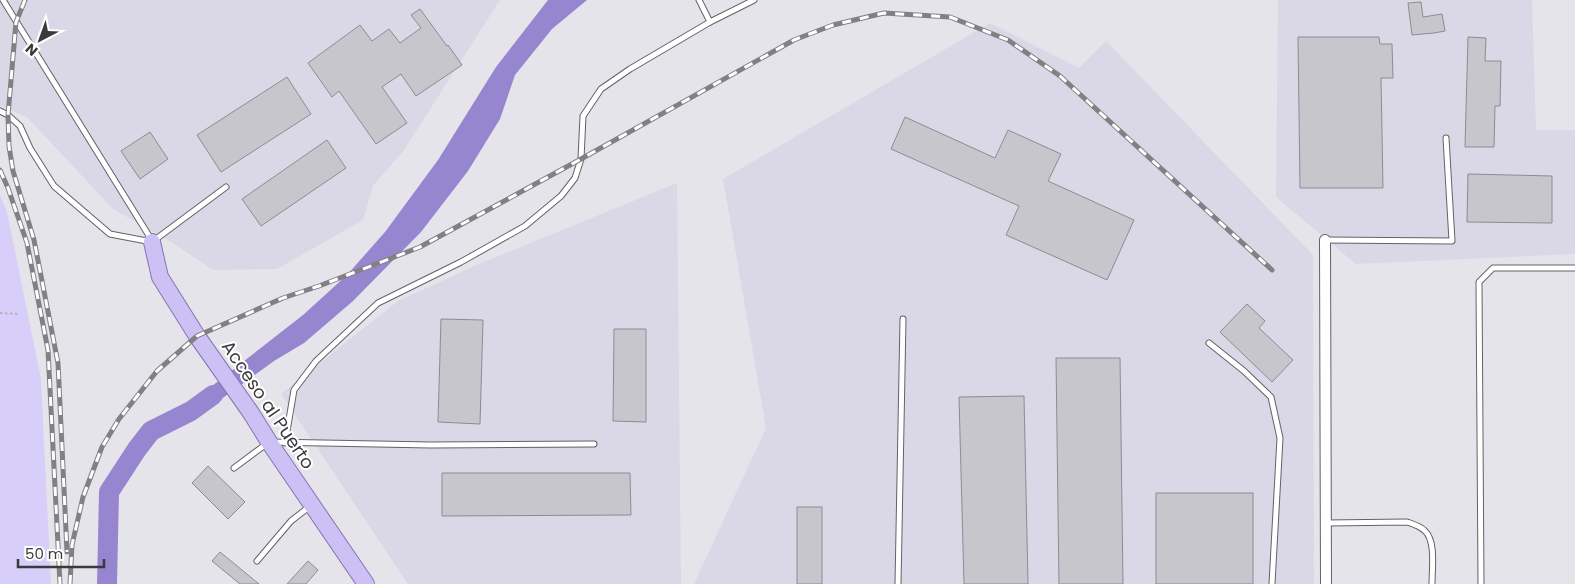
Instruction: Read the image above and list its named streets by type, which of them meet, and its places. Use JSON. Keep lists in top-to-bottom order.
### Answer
{
  "streets": {
    "main road": ["Acceso al Puerto"]
  },
  "scale_bar": "50 m",
  "north": "bottom left"
}
